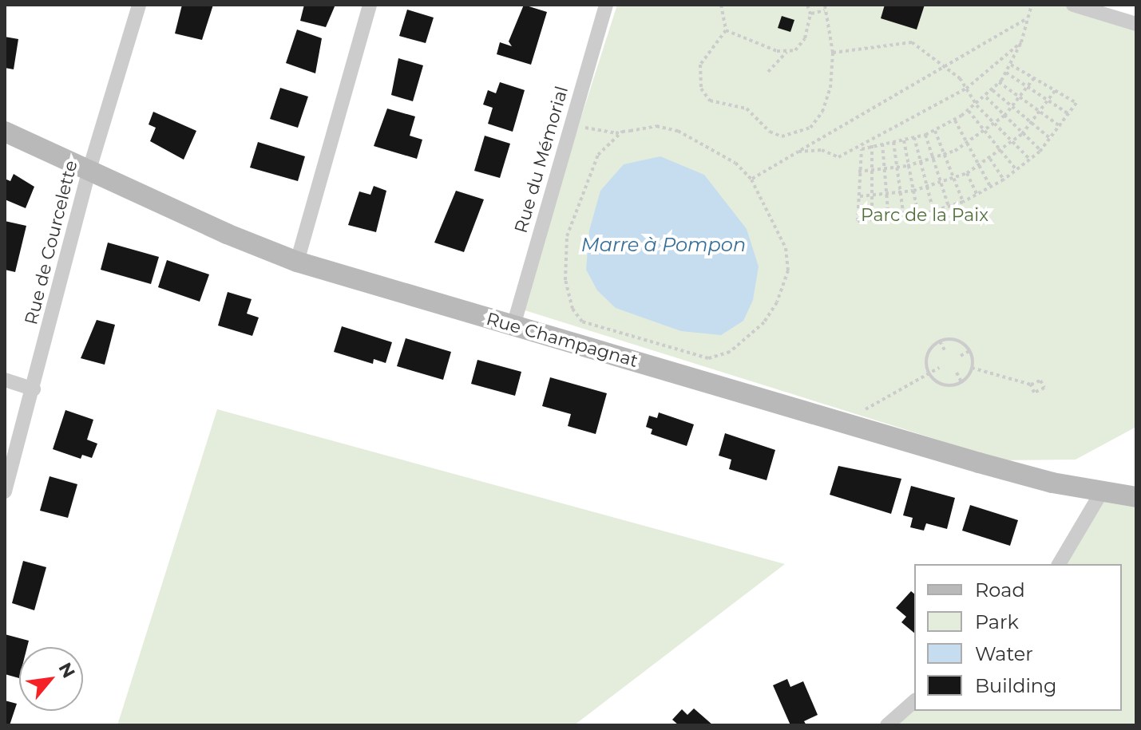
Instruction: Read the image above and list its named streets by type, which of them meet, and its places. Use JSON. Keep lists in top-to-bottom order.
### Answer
{
  "streets": {
    "street": ["Rue du Mémorial", "Rue de Courcelette", "Rue Champagnat"]
  },
  "crossings": [
    ["Rue du Mémorial", "Rue Champagnat"],
    ["Rue de Courcelette", "Rue Champagnat"]
  ],
  "water": ["Marre à Pompon"],
  "parks": ["Parc de la Paix"],
  "legend": [
    "Road",
    "Park",
    "Water",
    "Building"
  ],
  "north": "top right"
}
